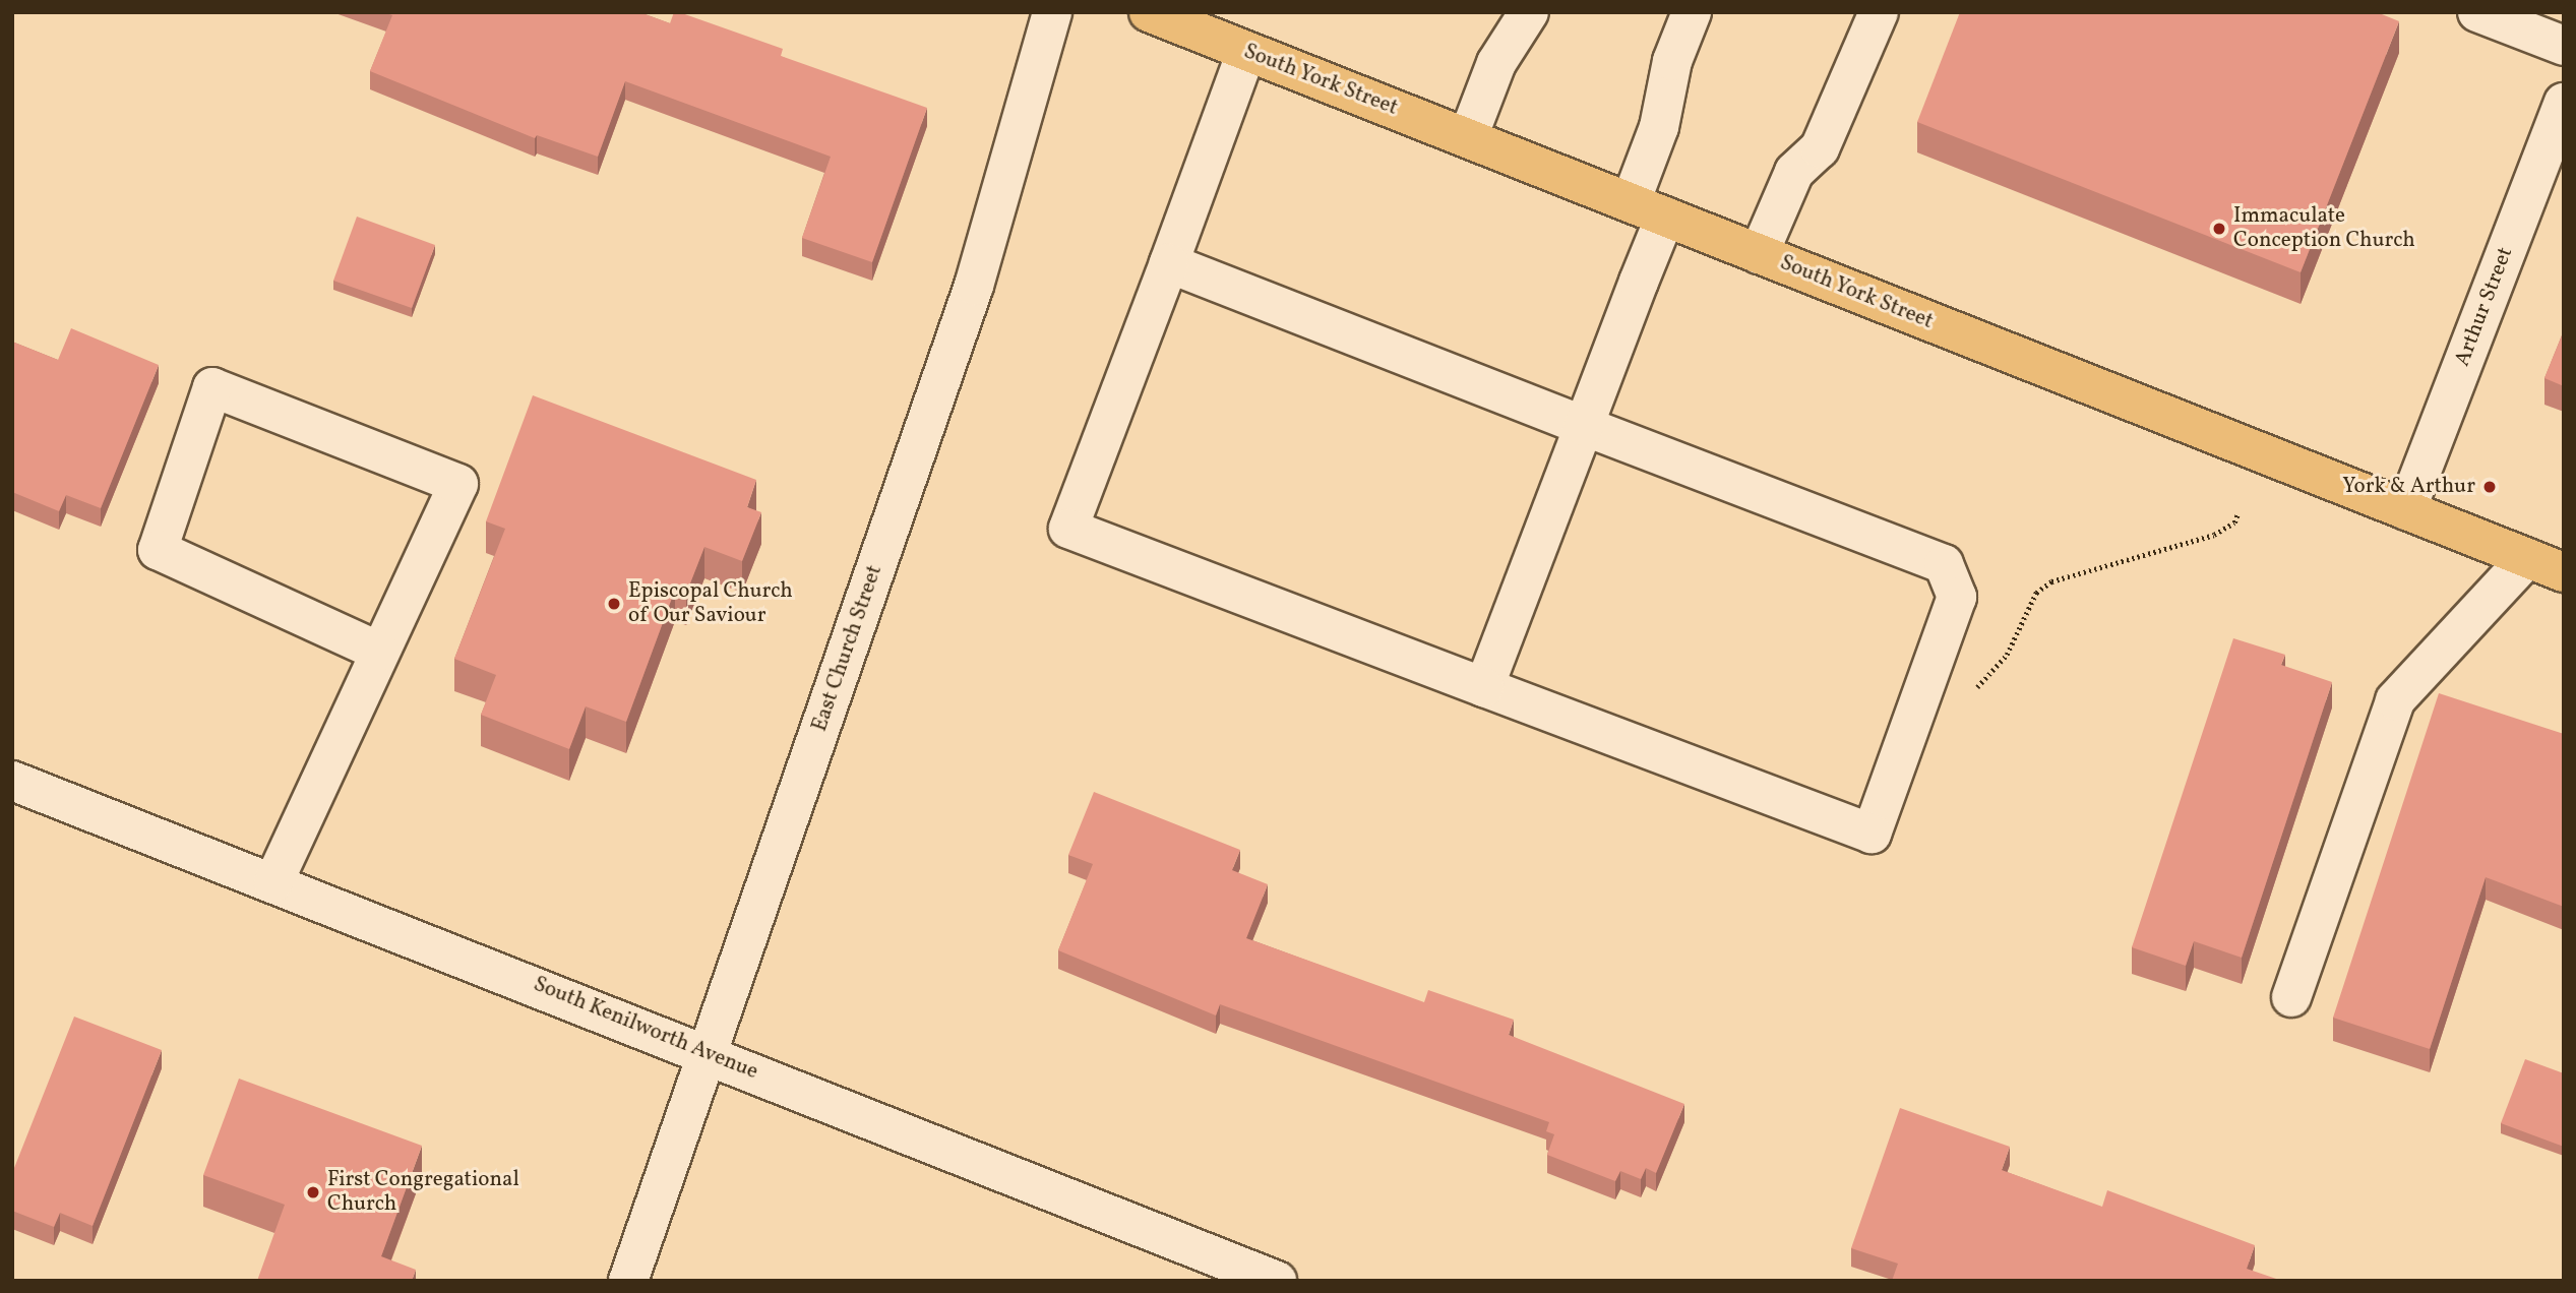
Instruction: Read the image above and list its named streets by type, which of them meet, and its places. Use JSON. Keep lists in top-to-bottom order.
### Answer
{
  "streets": {
    "main road": ["South York Street"],
    "street": ["Arthur Street", "East Church Street", "South Kenilworth Avenue"]
  },
  "crossings": [
    ["South York Street", "Arthur Street"],
    ["East Church Street", "South Kenilworth Avenue"]
  ],
  "places": [
    "Immaculate Conception Church",
    "York & Arthur",
    "Episcopal Church of Our Saviour",
    "First Congregational Church"
  ]
}
